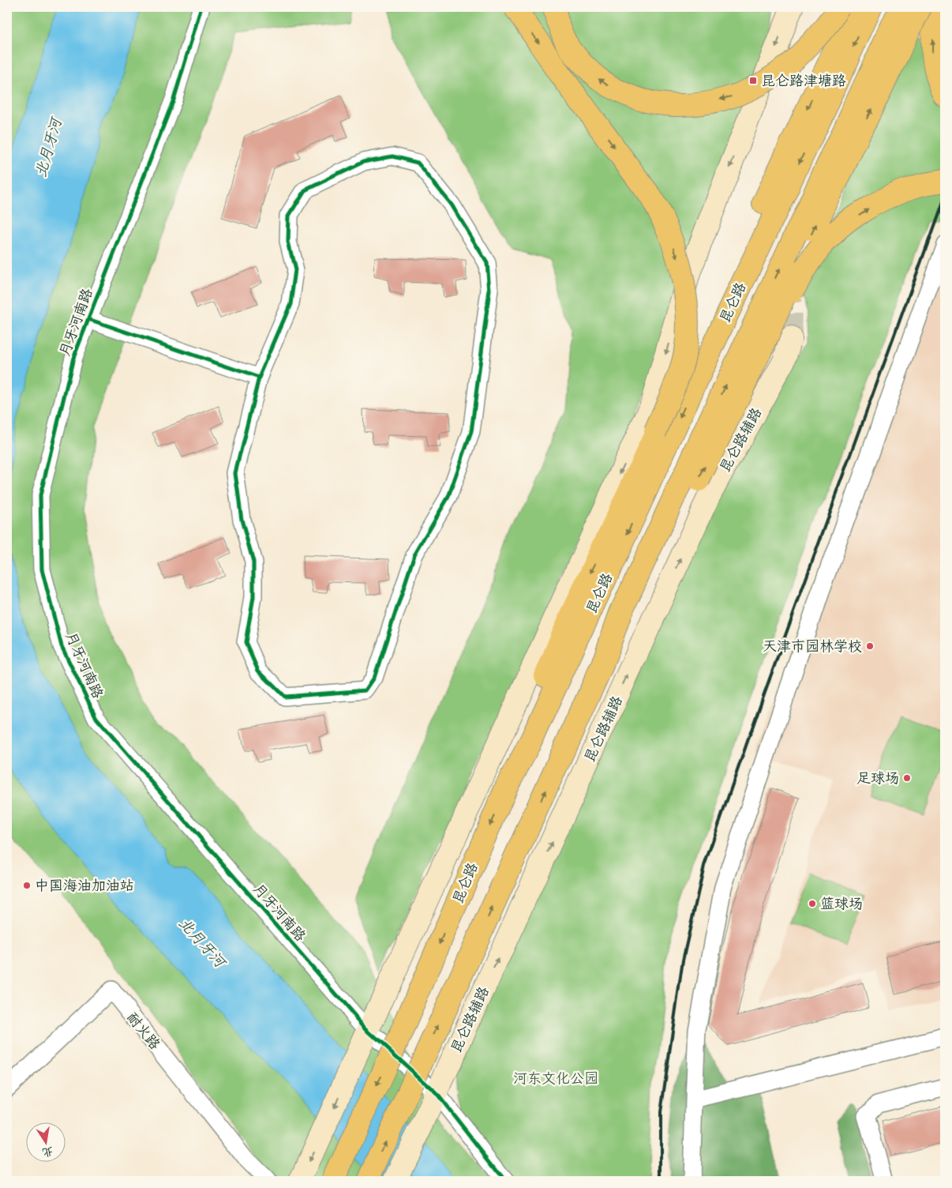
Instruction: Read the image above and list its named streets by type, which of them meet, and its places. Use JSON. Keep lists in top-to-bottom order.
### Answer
{
  "streets": {
    "highway": ["昆仑路"],
    "main road": ["昆仑路辅路"],
    "street": ["月牙河南路", "耐火路"]
  },
  "crossings": [
    ["月牙河南路", "昆仑路辅路"]
  ],
  "water": ["北月牙河"],
  "parks": ["河东文化公园"],
  "places": {
    "transit": ["昆仑路津塘路"],
    "other": [
      "天津市园林学校",
      "足球场",
      "中国海油加油站",
      "篮球场"
    ]
  },
  "north": "bottom"
}
